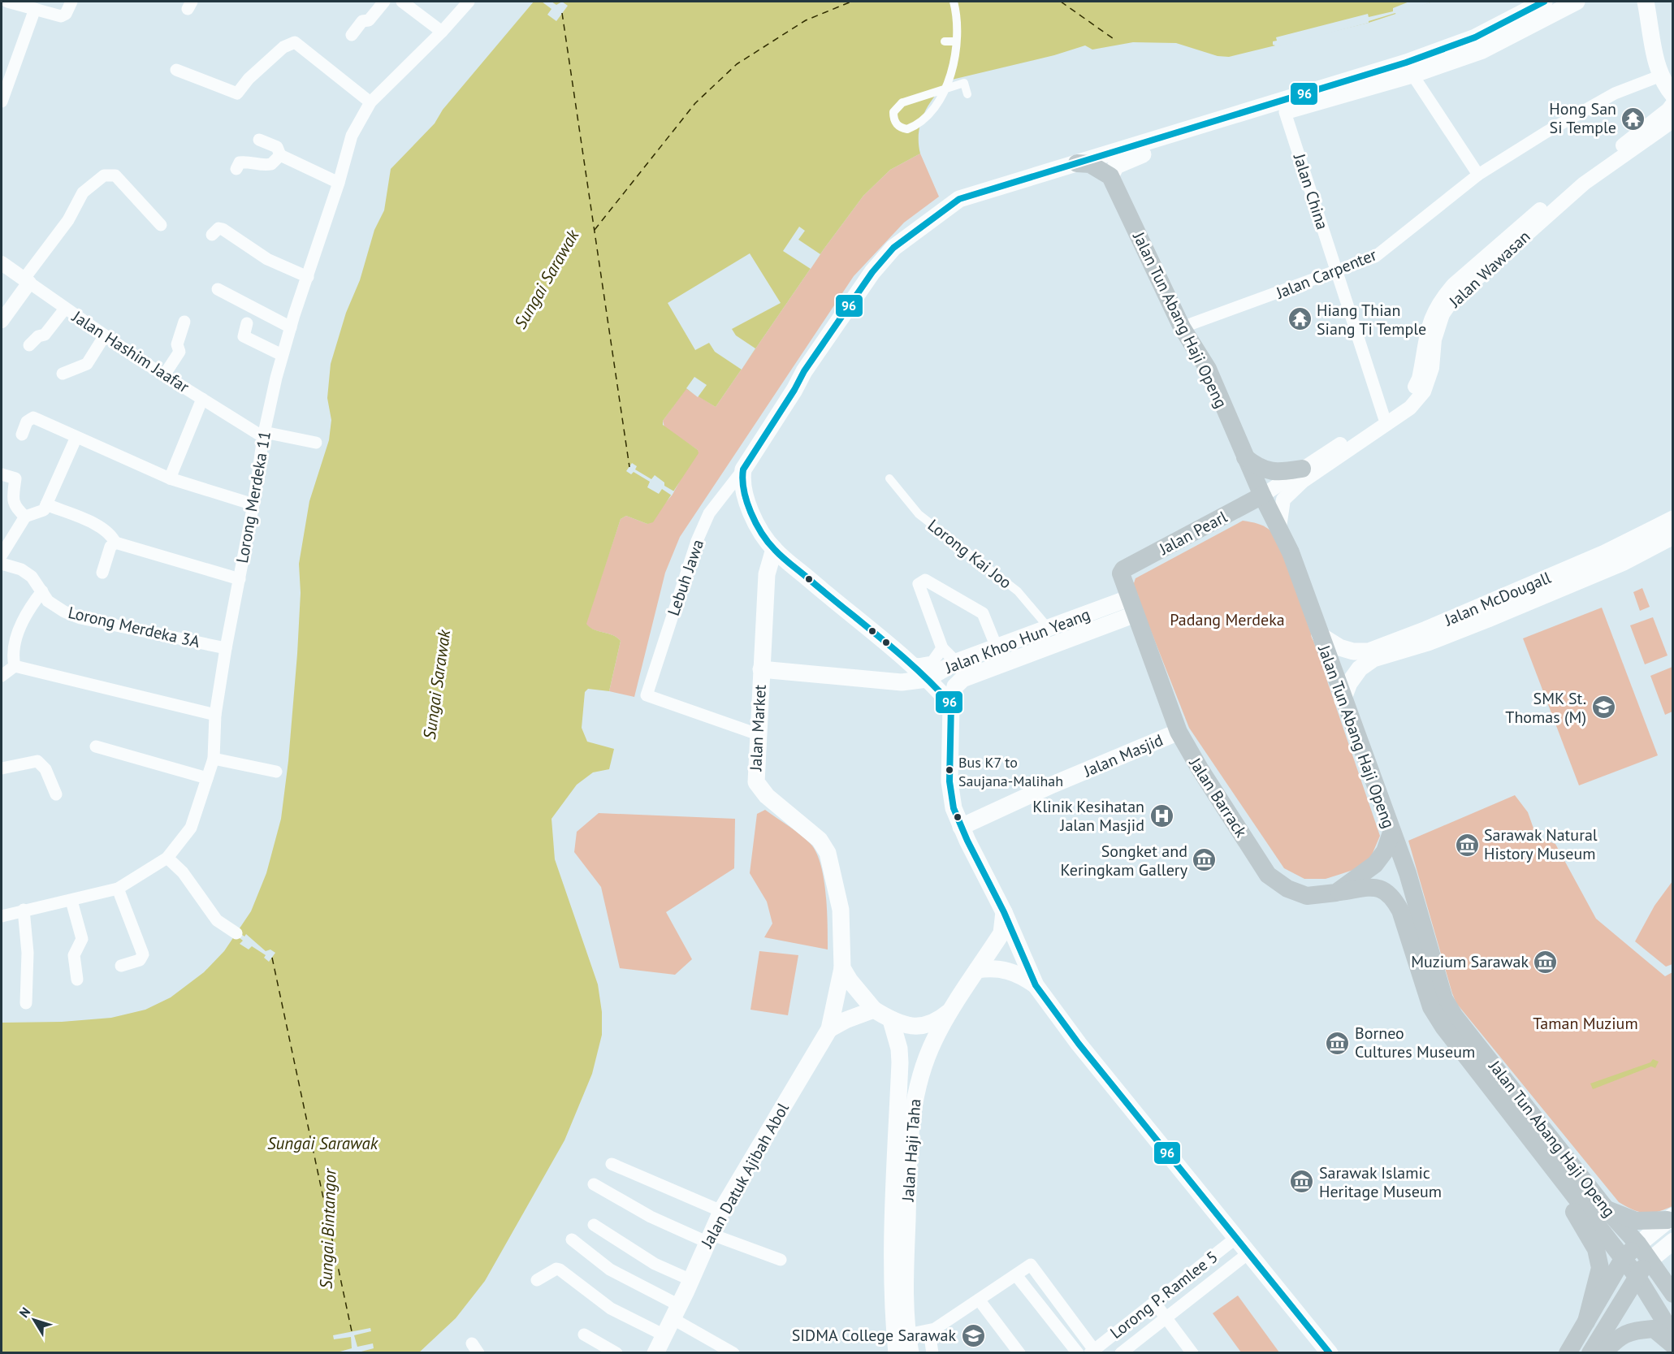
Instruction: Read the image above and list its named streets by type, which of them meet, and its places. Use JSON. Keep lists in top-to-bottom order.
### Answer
{
  "streets": {
    "main road": [
      "Jalan Tun Abang Haji Openg",
      "Jalan Pearl",
      "Jalan McDougall",
      "Jalan Khoo Hun Yeang",
      "Jalan Market",
      "Jalan Masjid",
      "Jalan Barrack",
      "Jalan Haji Taha",
      "Jalan Datuk Ajibah Abol"
    ],
    "street": [
      "Jalan China",
      "Jalan Wawasan",
      "Jalan Carpenter",
      "Jalan Hashim Jaafar",
      "Lorong Merdeka 11",
      "Lorong Kai Joo",
      "Lebuh Jawa",
      "Lorong Merdeka 3A",
      "Lorong P. Ramlee 5"
    ]
  },
  "crossings": [
    ["Jalan China", "Jalan Wawasan"],
    ["Jalan China", "Jalan Carpenter"],
    ["Jalan Wawasan", "Jalan Tun Abang Haji Openg"],
    ["Jalan Wawasan", "Jalan Pearl"],
    ["Jalan Carpenter", "Jalan Tun Abang Haji Openg"],
    ["Jalan Tun Abang Haji Openg", "Jalan Pearl"],
    ["Jalan Tun Abang Haji Openg", "Jalan McDougall"],
    ["Jalan Tun Abang Haji Openg", "Jalan Barrack"],
    ["Jalan Hashim Jaafar", "Lorong Merdeka 11"],
    ["Lorong Merdeka 11", "Lorong Merdeka 3A"],
    ["Jalan Pearl", "Jalan Barrack"],
    ["Lorong Kai Joo", "Jalan Khoo Hun Yeang"],
    ["Lebuh Jawa", "Jalan Market"],
    ["Jalan Khoo Hun Yeang", "Jalan Market"],
    ["Jalan Khoo Hun Yeang", "Jalan Masjid"],
    ["Jalan Khoo Hun Yeang", "Jalan Barrack"],
    ["Jalan Khoo Hun Yeang", "Jalan Haji Taha"],
    ["Jalan Market", "Jalan Datuk Ajibah Abol"],
    ["Jalan Masjid", "Jalan Barrack"]
  ],
  "water": ["Sungai Sarawak", "Sungai Bintangor"],
  "parks": ["Padang Merdeka", "Taman Muzium"],
  "places": {
    "temple": ["Hong San Si Temple", "Hiang Thian Siang Ti Temple"],
    "school or university": ["SMK St. Thomas (M)", "SIDMA College Sarawak"],
    "other": ["Bus K7 to Saujana-Malihah"],
    "hospital": ["Klinik Kesihatan Jalan Masjid"],
    "museum": [
      "Sarawak Natural History Museum",
      "Songket and Keringkam Gallery",
      "Muzium Sarawak",
      "Borneo Cultures Museum",
      "Sarawak Islamic Heritage Museum"
    ]
  },
  "lines": ["transit line 96"],
  "north": "top left"
}
